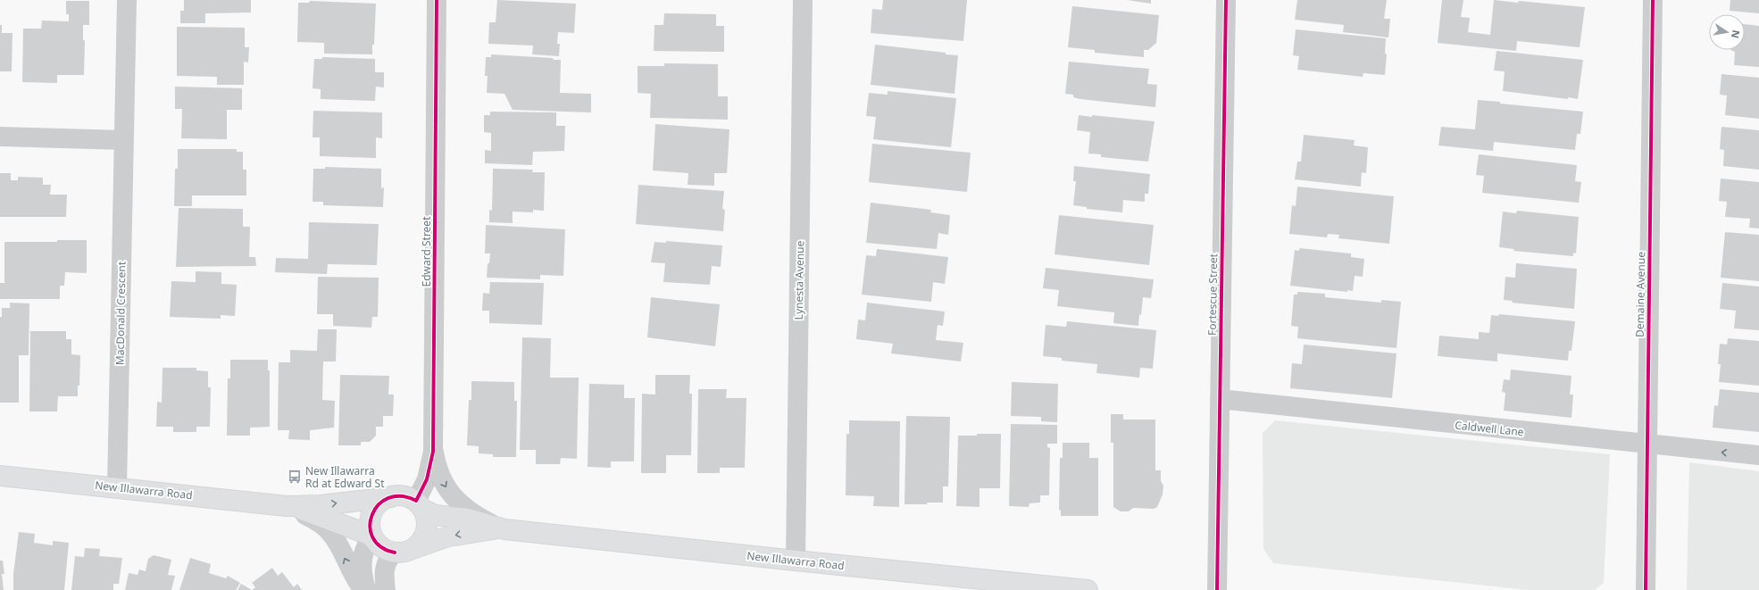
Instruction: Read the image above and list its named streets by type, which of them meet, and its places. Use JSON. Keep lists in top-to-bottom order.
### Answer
{
  "streets": {
    "main road": ["New Illawarra Road"],
    "street": [
      "Edward Street",
      "Lynesta Avenue",
      "Fortescue Street",
      "Demaine Avenue",
      "MacDonald Crescent",
      "Caldwell Lane"
    ]
  },
  "crossings": [
    ["Edward Street", "New Illawarra Road"],
    ["Lynesta Avenue", "New Illawarra Road"],
    ["Fortescue Street", "Caldwell Lane"],
    ["Demaine Avenue", "Caldwell Lane"],
    ["MacDonald Crescent", "New Illawarra Road"]
  ],
  "places": {
    "bus stop": ["New Illawarra Rd at Edward St"]
  },
  "north": "right"
}
